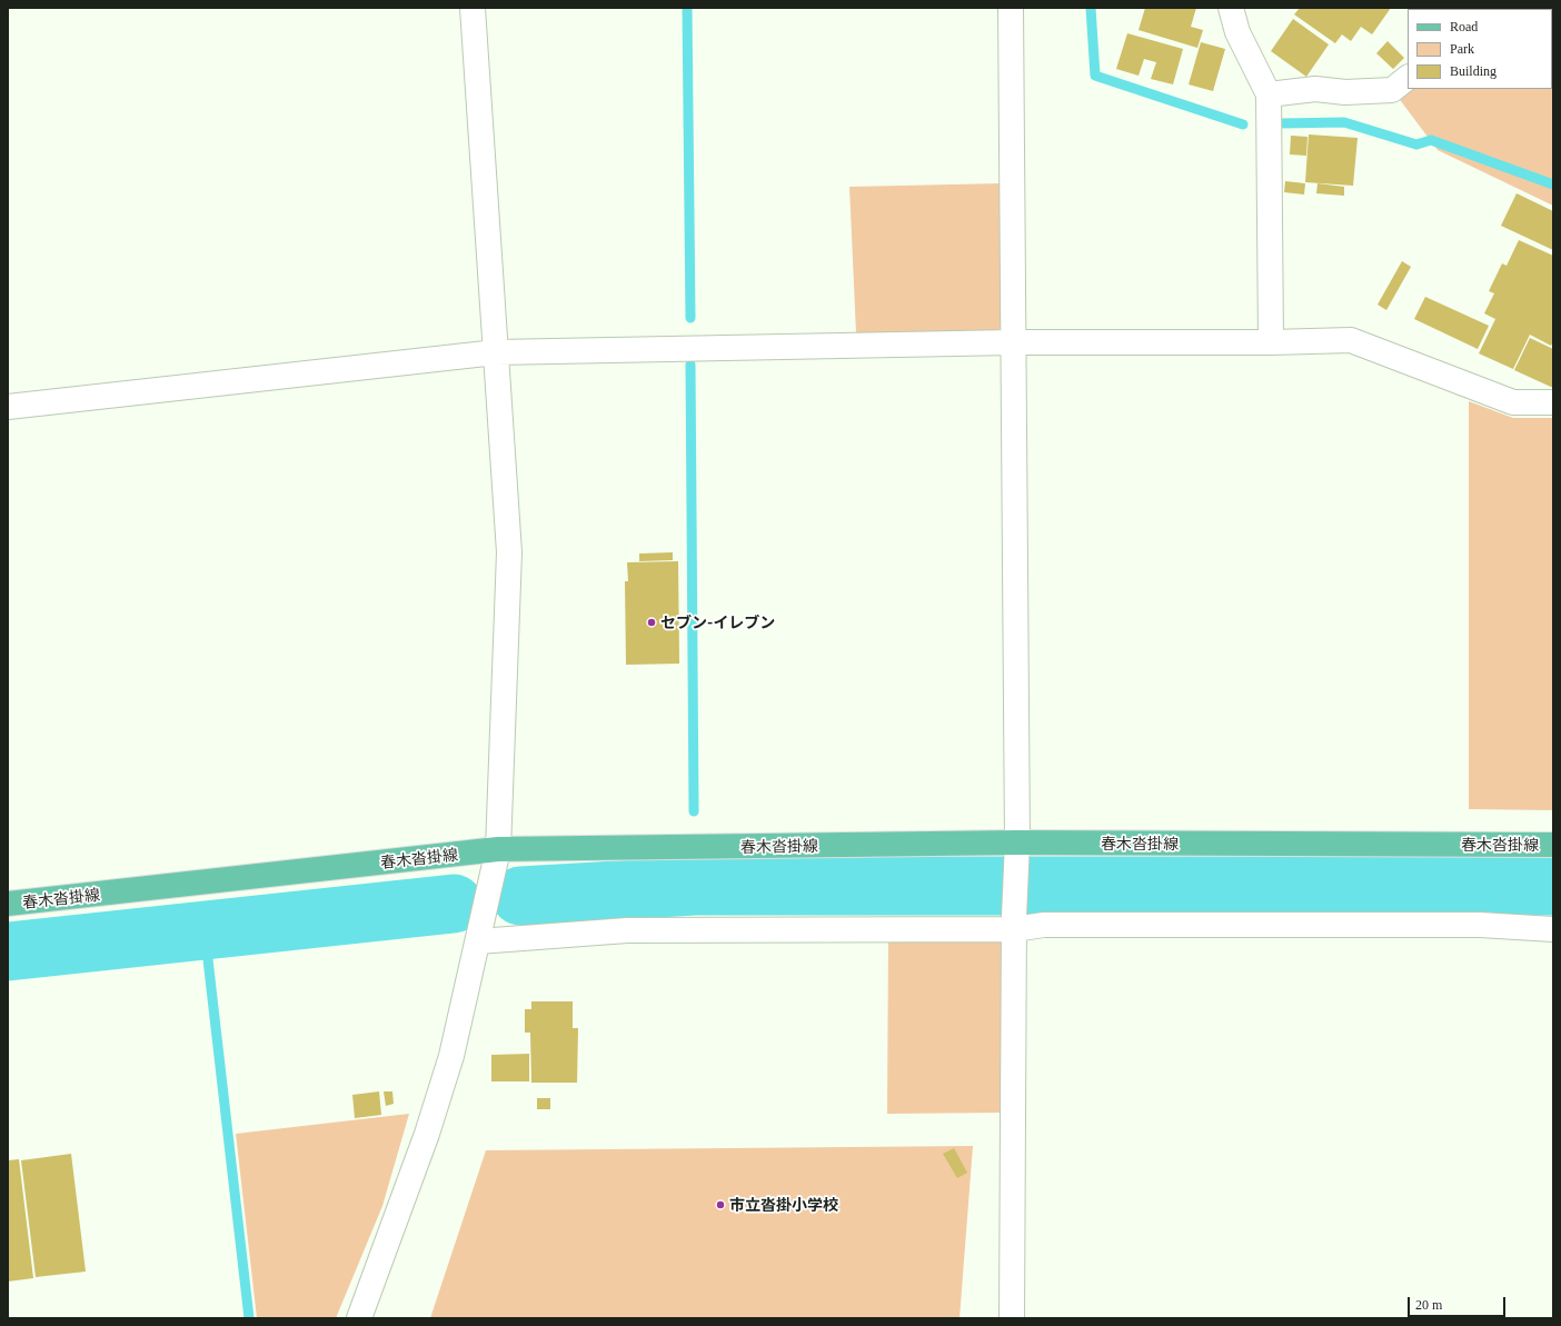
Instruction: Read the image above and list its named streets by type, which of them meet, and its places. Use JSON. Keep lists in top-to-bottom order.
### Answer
{
  "streets": {
    "main road": ["春木沓掛線"]
  },
  "places": ["セブン-イレブン", "市立沓掛小学校"],
  "legend": ["Road", "Park", "Building"],
  "scale_bar": "20 m"
}
